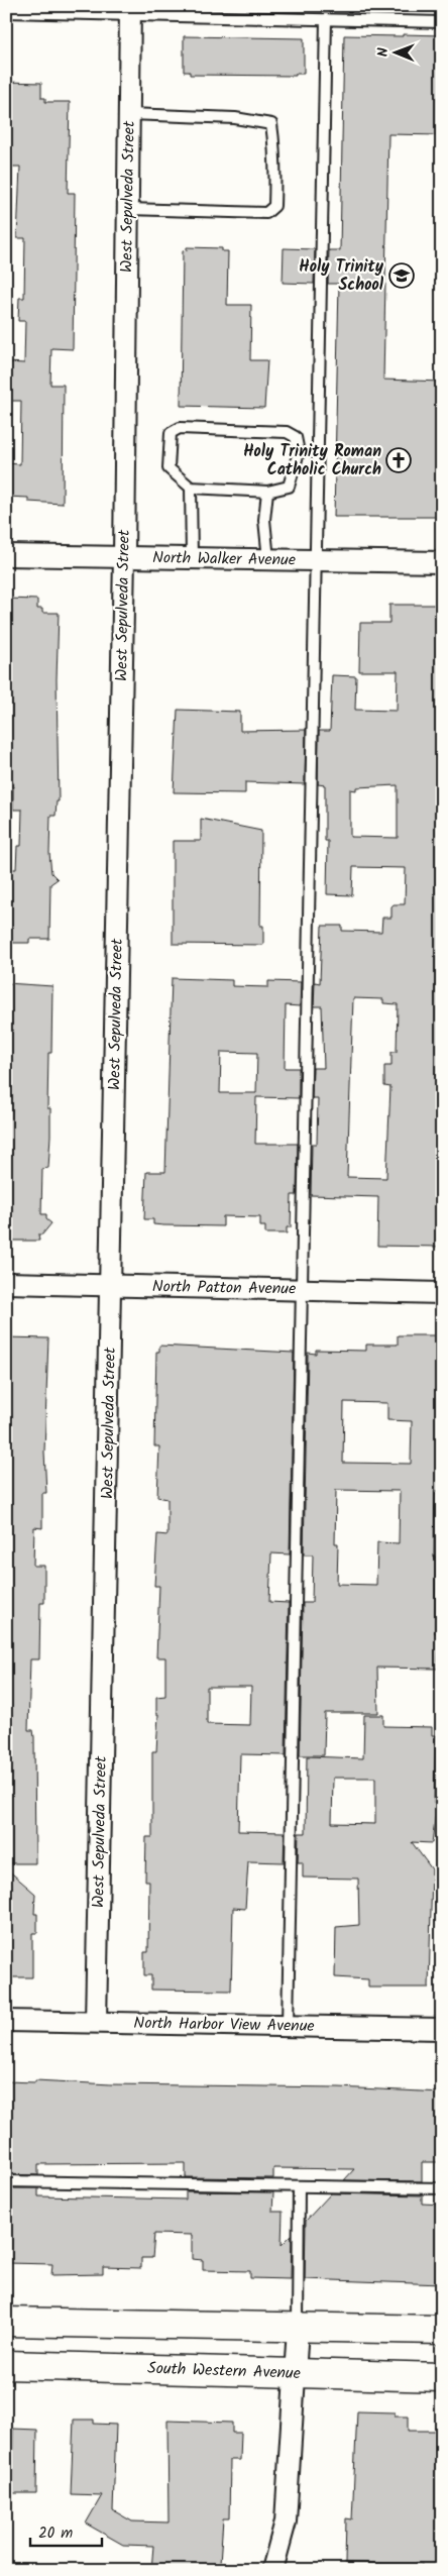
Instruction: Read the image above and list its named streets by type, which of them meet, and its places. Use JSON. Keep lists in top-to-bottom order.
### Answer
{
  "streets": {
    "main road": ["South Western Avenue"],
    "street": [
      "West Sepulveda Street",
      "North Walker Avenue",
      "North Patton Avenue",
      "North Harbor View Avenue"
    ]
  },
  "crossings": [
    ["West Sepulveda Street", "North Walker Avenue"],
    ["West Sepulveda Street", "North Patton Avenue"],
    ["West Sepulveda Street", "North Harbor View Avenue"]
  ],
  "places": {
    "school or university": ["Holy Trinity School"],
    "church": ["Holy Trinity Roman Catholic Church"]
  },
  "scale_bar": "20 m",
  "north": "left"
}
